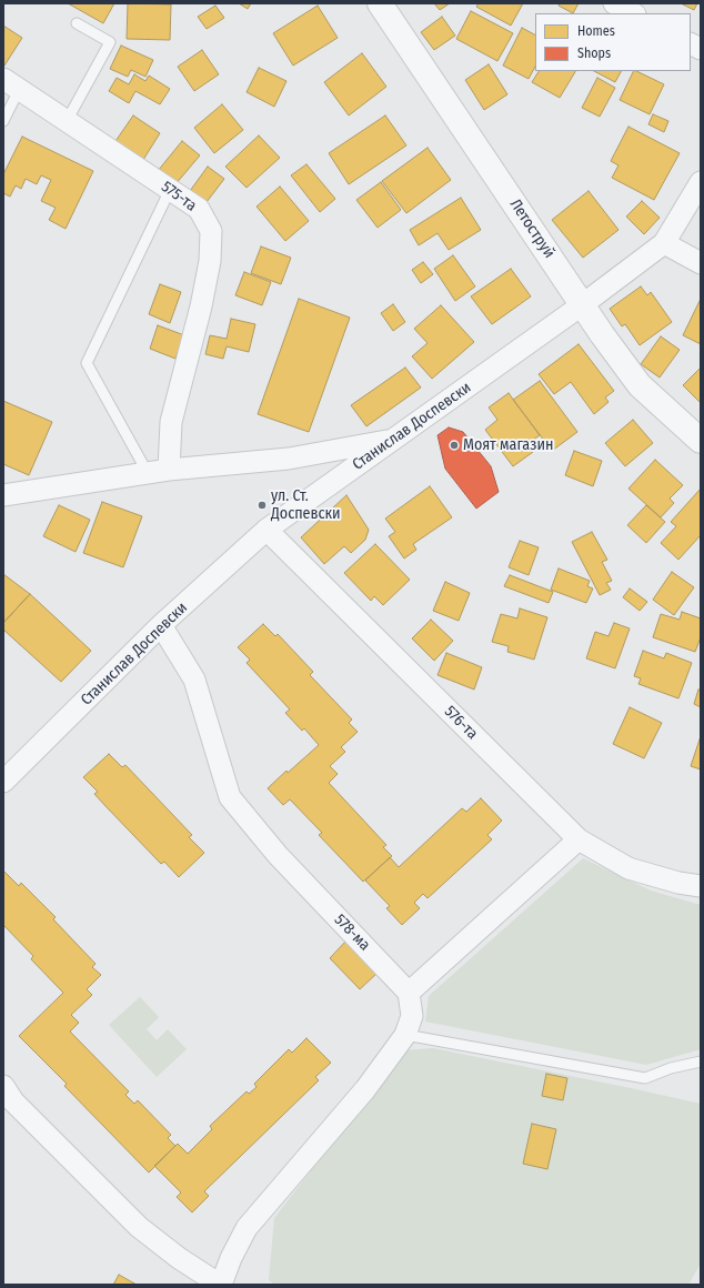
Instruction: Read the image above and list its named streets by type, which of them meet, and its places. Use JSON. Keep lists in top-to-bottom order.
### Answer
{
  "streets": {
    "street": [
      "575-та",
      "Летоструй",
      "Станислав Доспевски",
      "576-та",
      "578-ма"
    ]
  },
  "crossings": [
    ["Летоструй", "Станислав Доспевски"],
    ["Станислав Доспевски", "576-та"],
    ["Станислав Доспевски", "578-ма"]
  ],
  "places": ["Моят магазин", "ул. Ст. Доспевски"],
  "legend": ["Homes", "Shops"]
}
